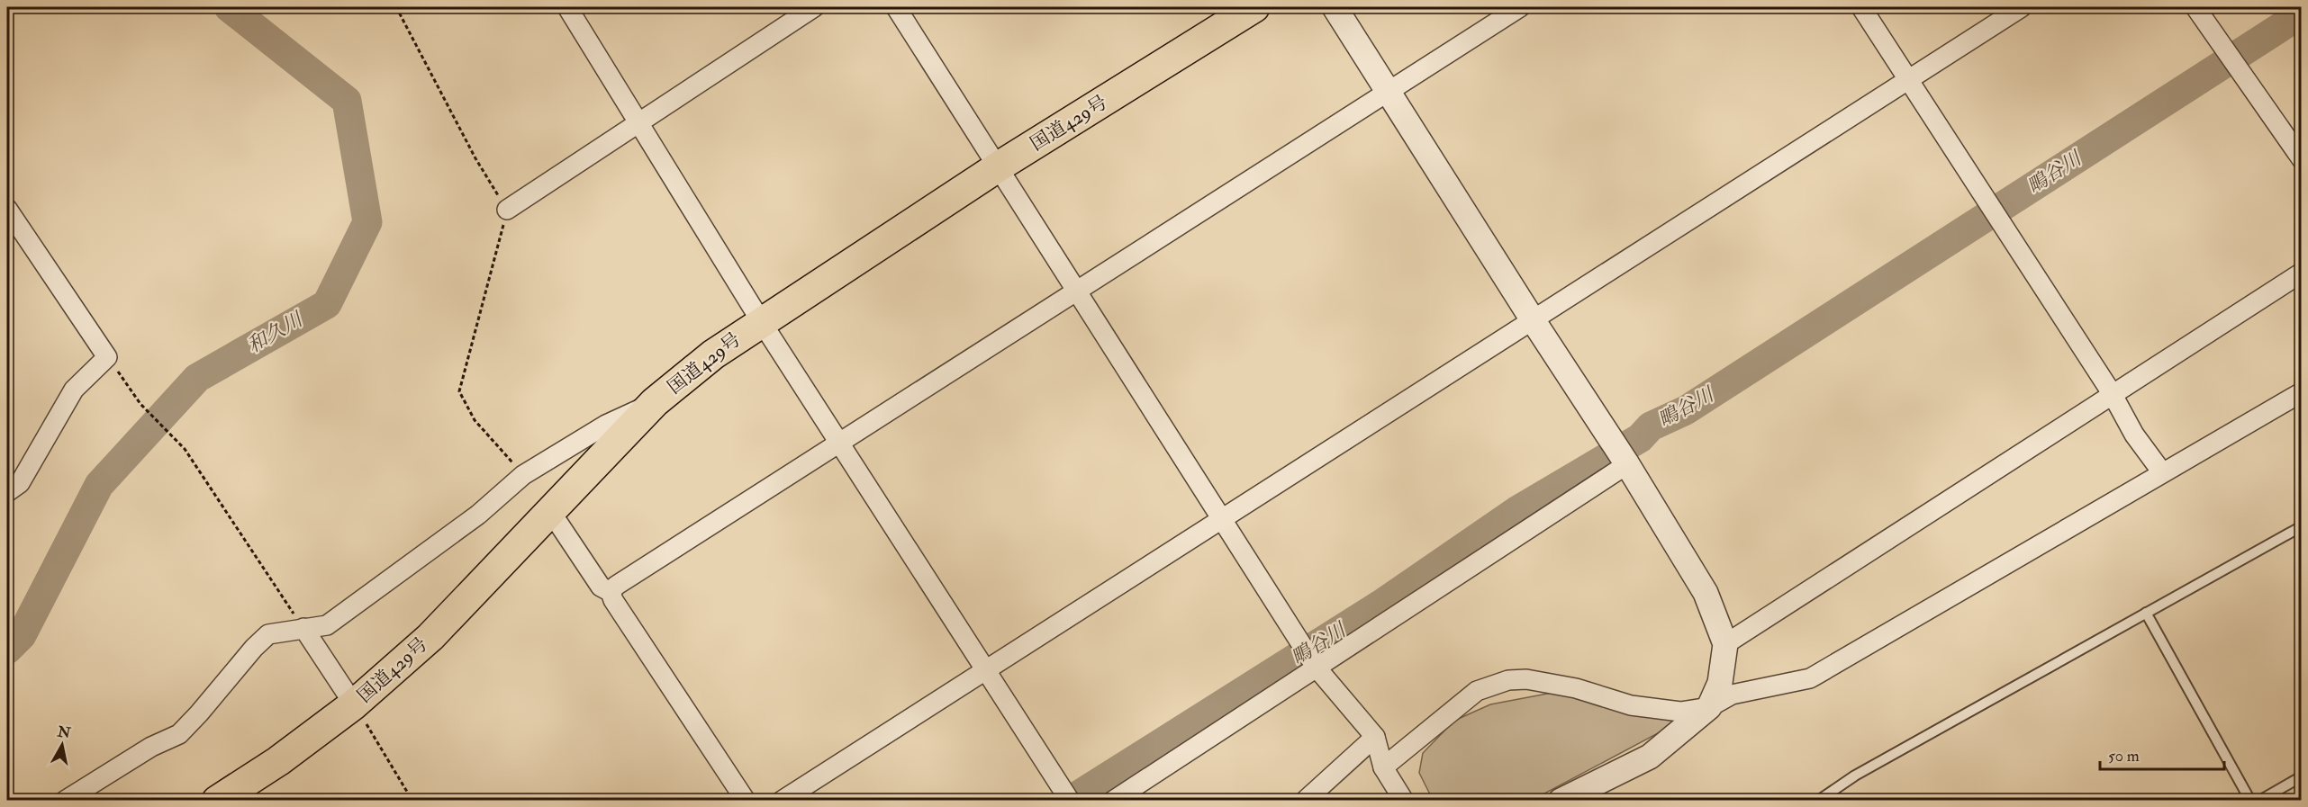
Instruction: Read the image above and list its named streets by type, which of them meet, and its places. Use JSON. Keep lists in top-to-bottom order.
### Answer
{
  "streets": {
    "highway": ["国道429号"]
  },
  "water": ["鴫谷川", "和久川"],
  "scale_bar": "50 m",
  "north": "top"
}
